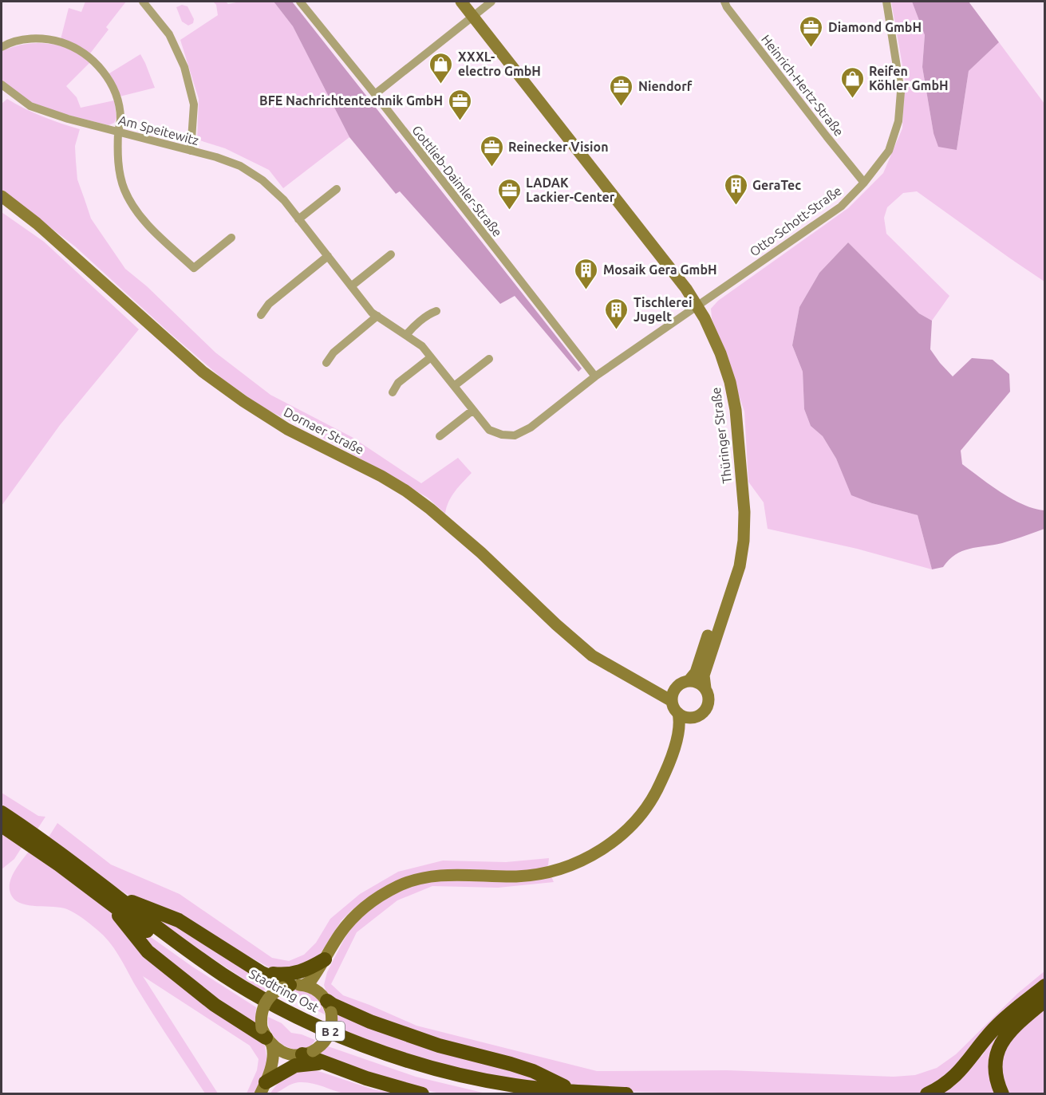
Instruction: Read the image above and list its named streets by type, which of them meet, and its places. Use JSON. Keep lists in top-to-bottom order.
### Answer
{
  "streets": {
    "highway": ["Stadtring Ost", "B 2"],
    "main road": ["Dornaer Straße", "Thüringer Straße"],
    "street": [
      "Heinrich-Hertz-Straße",
      "Am Speitewitz",
      "Gottlieb-Daimler-Straße",
      "Otto-Schott-Straße"
    ]
  },
  "crossings": [
    ["Heinrich-Hertz-Straße", "Otto-Schott-Straße"],
    ["Am Speitewitz", "Gottlieb-Daimler-Straße"],
    ["Am Speitewitz", "Otto-Schott-Straße"],
    ["Gottlieb-Daimler-Straße", "Otto-Schott-Straße"],
    ["Otto-Schott-Straße", "Thüringer Straße"],
    ["Dornaer Straße", "Thüringer Straße"],
    ["Stadtring Ost", "B 2"]
  ],
  "places": {
    "office": [
      "Diamond GmbH",
      "Niendorf",
      "BFE Nachrichtentechnik GmbH",
      "Reinecker Vision",
      "LADAK Lackier-Center"
    ],
    "shop": ["XXXL- electro GmbH", "Reifen Köhler GmbH"],
    "building": ["GeraTec", "Mosaik Gera GmbH", "Tischlerei Jugelt"]
  }
}
